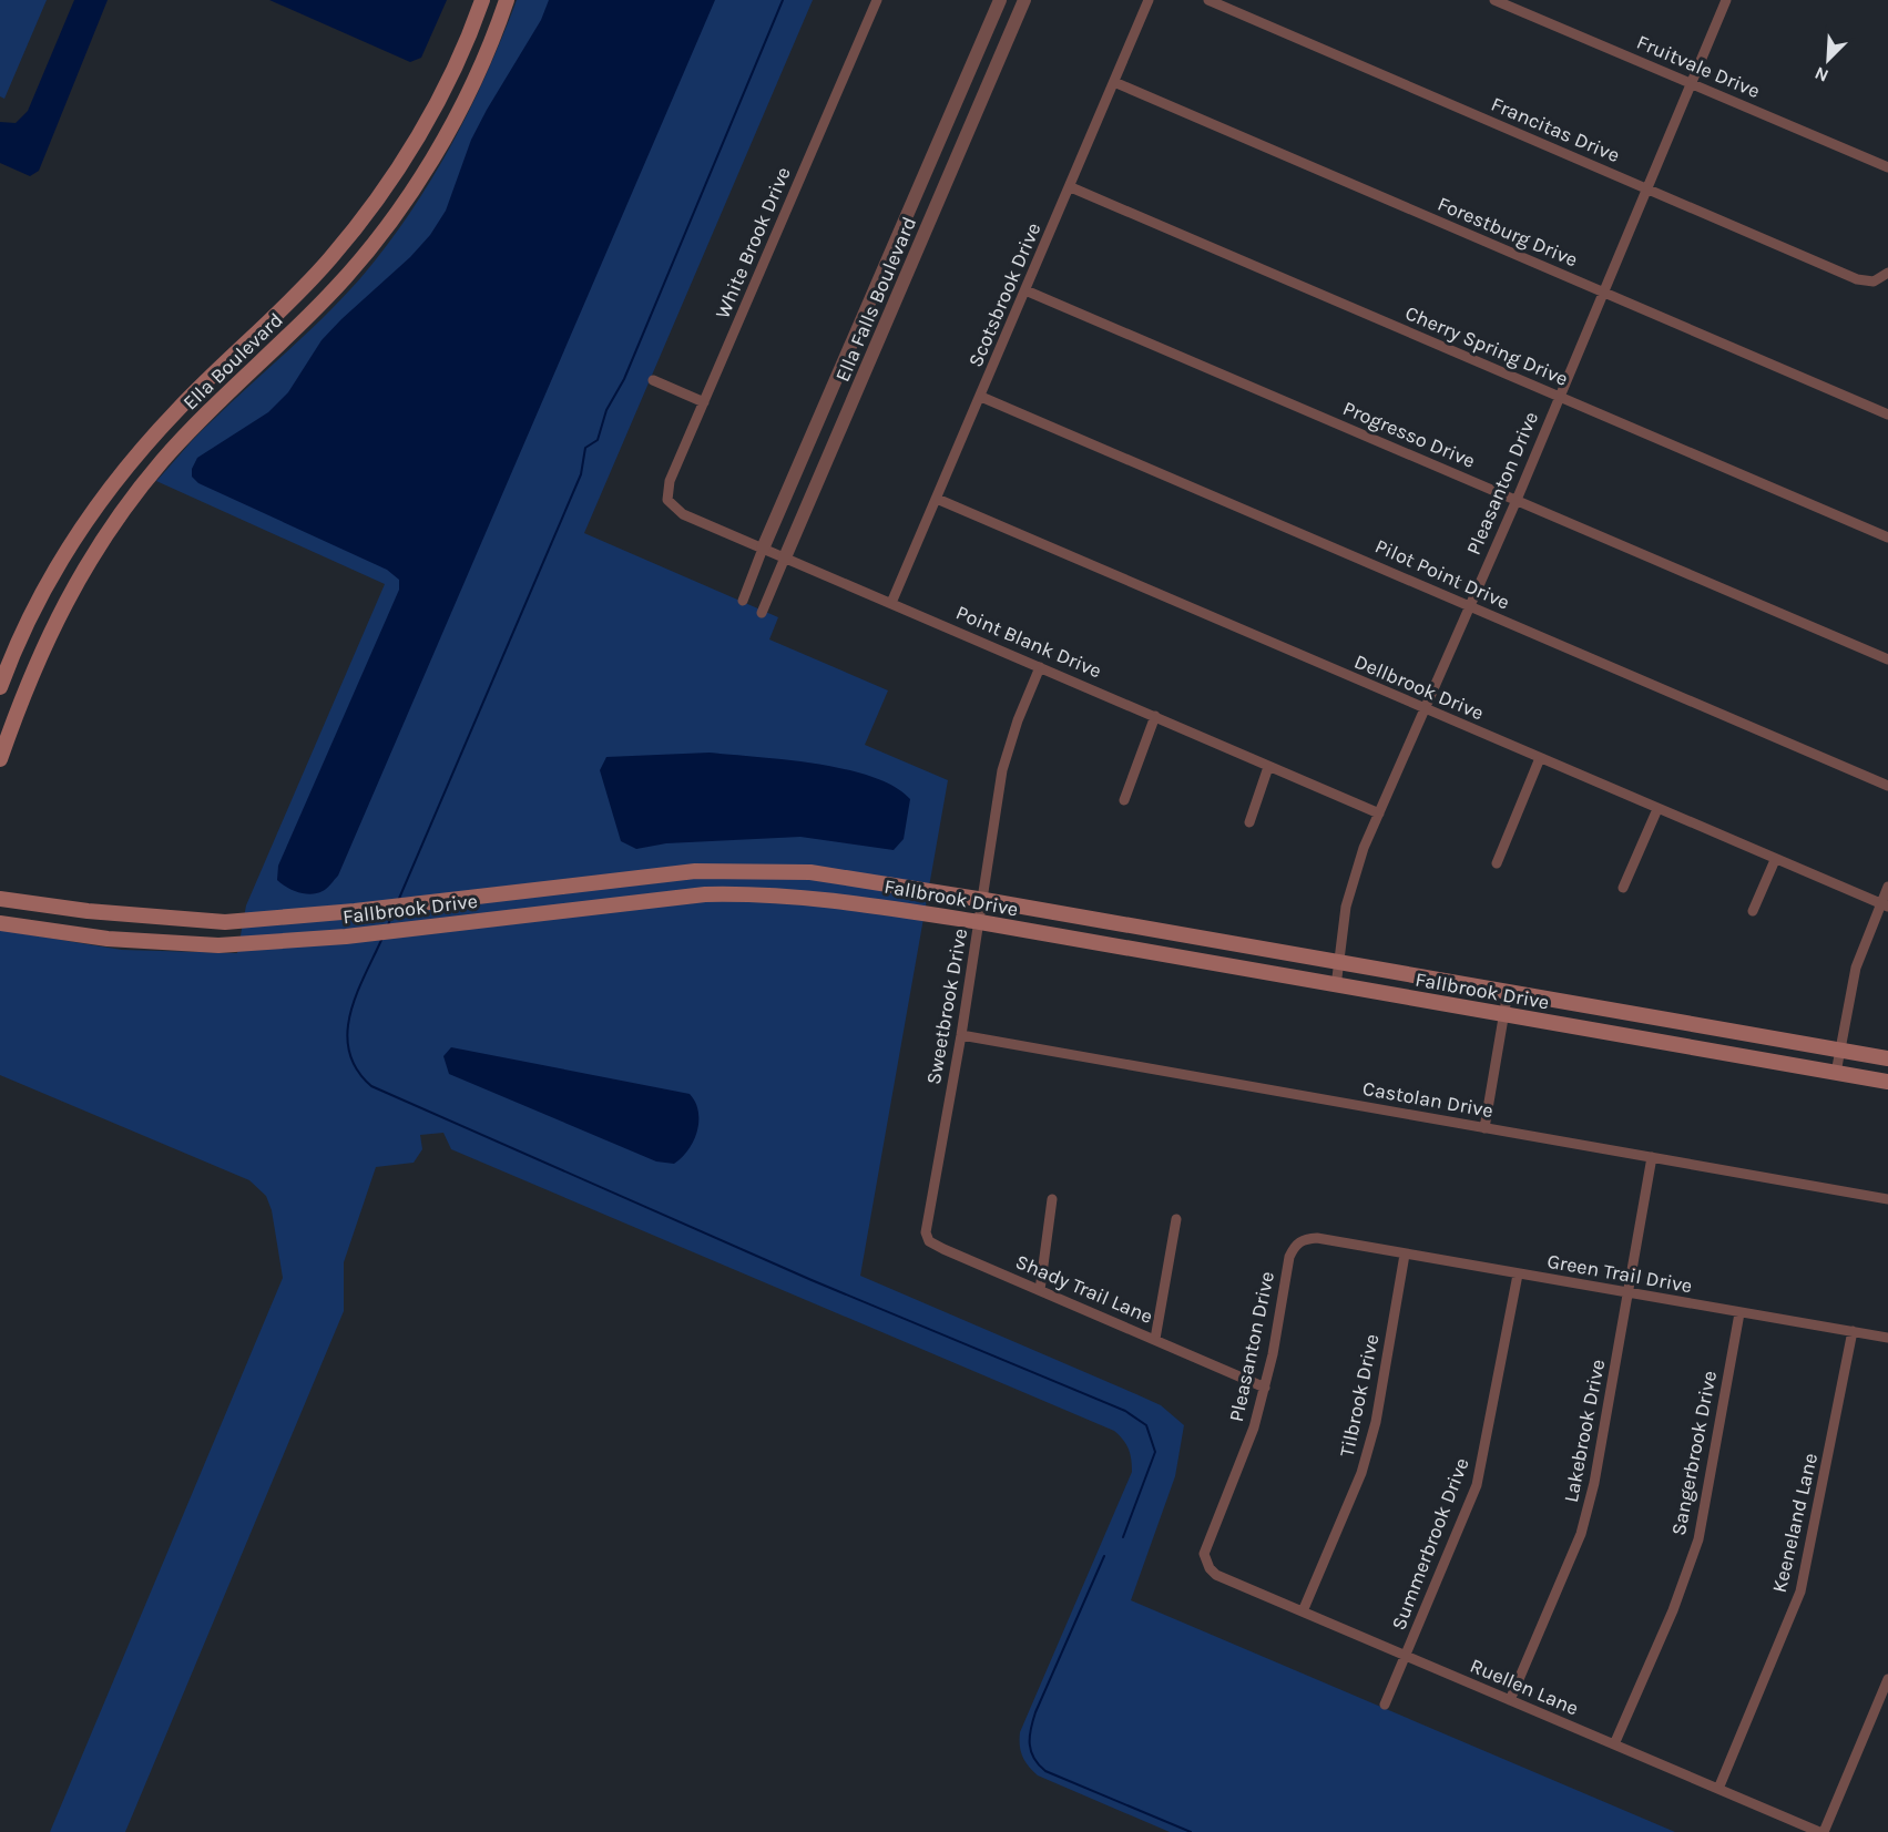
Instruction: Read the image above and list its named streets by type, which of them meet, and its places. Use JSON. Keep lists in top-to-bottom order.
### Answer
{
  "streets": {
    "main road": ["Ella Boulevard", "Fallbrook Drive"],
    "street": [
      "Fruitvale Drive",
      "Francitas Drive",
      "Forestburg Drive",
      "White Brook Drive",
      "Scotsbrook Drive",
      "Ella Falls Boulevard",
      "Cherry Spring Drive",
      "Progresso Drive",
      "Pleasanton Drive",
      "Pilot Point Drive",
      "Point Blank Drive",
      "Dellbrook Drive",
      "Sweetbrook Drive",
      "Castolan Drive",
      "Green Trail Drive",
      "Shady Trail Lane",
      "Tilbrook Drive",
      "Lakebrook Drive",
      "Sangerbrook Drive",
      "Keeneland Lane",
      "Summerbrook Drive",
      "Ruellen Lane"
    ]
  },
  "crossings": [
    ["Fruitvale Drive", "Pleasanton Drive"],
    ["Francitas Drive", "Pleasanton Drive"],
    ["Forestburg Drive", "Scotsbrook Drive"],
    ["Forestburg Drive", "Pleasanton Drive"],
    ["White Brook Drive", "Point Blank Drive"],
    ["Scotsbrook Drive", "Cherry Spring Drive"],
    ["Scotsbrook Drive", "Progresso Drive"],
    ["Scotsbrook Drive", "Pilot Point Drive"],
    ["Scotsbrook Drive", "Point Blank Drive"],
    ["Scotsbrook Drive", "Dellbrook Drive"],
    ["Ella Falls Boulevard", "Point Blank Drive"],
    ["Cherry Spring Drive", "Pleasanton Drive"],
    ["Progresso Drive", "Pleasanton Drive"],
    ["Pleasanton Drive", "Pilot Point Drive"],
    ["Pleasanton Drive", "Point Blank Drive"],
    ["Pleasanton Drive", "Dellbrook Drive"],
    ["Pleasanton Drive", "Fallbrook Drive"],
    ["Pleasanton Drive", "Green Trail Drive"],
    ["Pleasanton Drive", "Shady Trail Lane"],
    ["Pleasanton Drive", "Ruellen Lane"],
    ["Point Blank Drive", "Sweetbrook Drive"],
    ["Fallbrook Drive", "Sweetbrook Drive"],
    ["Sweetbrook Drive", "Castolan Drive"],
    ["Sweetbrook Drive", "Shady Trail Lane"],
    ["Castolan Drive", "Lakebrook Drive"],
    ["Green Trail Drive", "Tilbrook Drive"],
    ["Green Trail Drive", "Lakebrook Drive"],
    ["Green Trail Drive", "Sangerbrook Drive"],
    ["Green Trail Drive", "Keeneland Lane"],
    ["Green Trail Drive", "Summerbrook Drive"],
    ["Tilbrook Drive", "Ruellen Lane"],
    ["Lakebrook Drive", "Ruellen Lane"],
    ["Sangerbrook Drive", "Ruellen Lane"],
    ["Keeneland Lane", "Ruellen Lane"],
    ["Summerbrook Drive", "Ruellen Lane"]
  ],
  "north": "bottom left"
}
